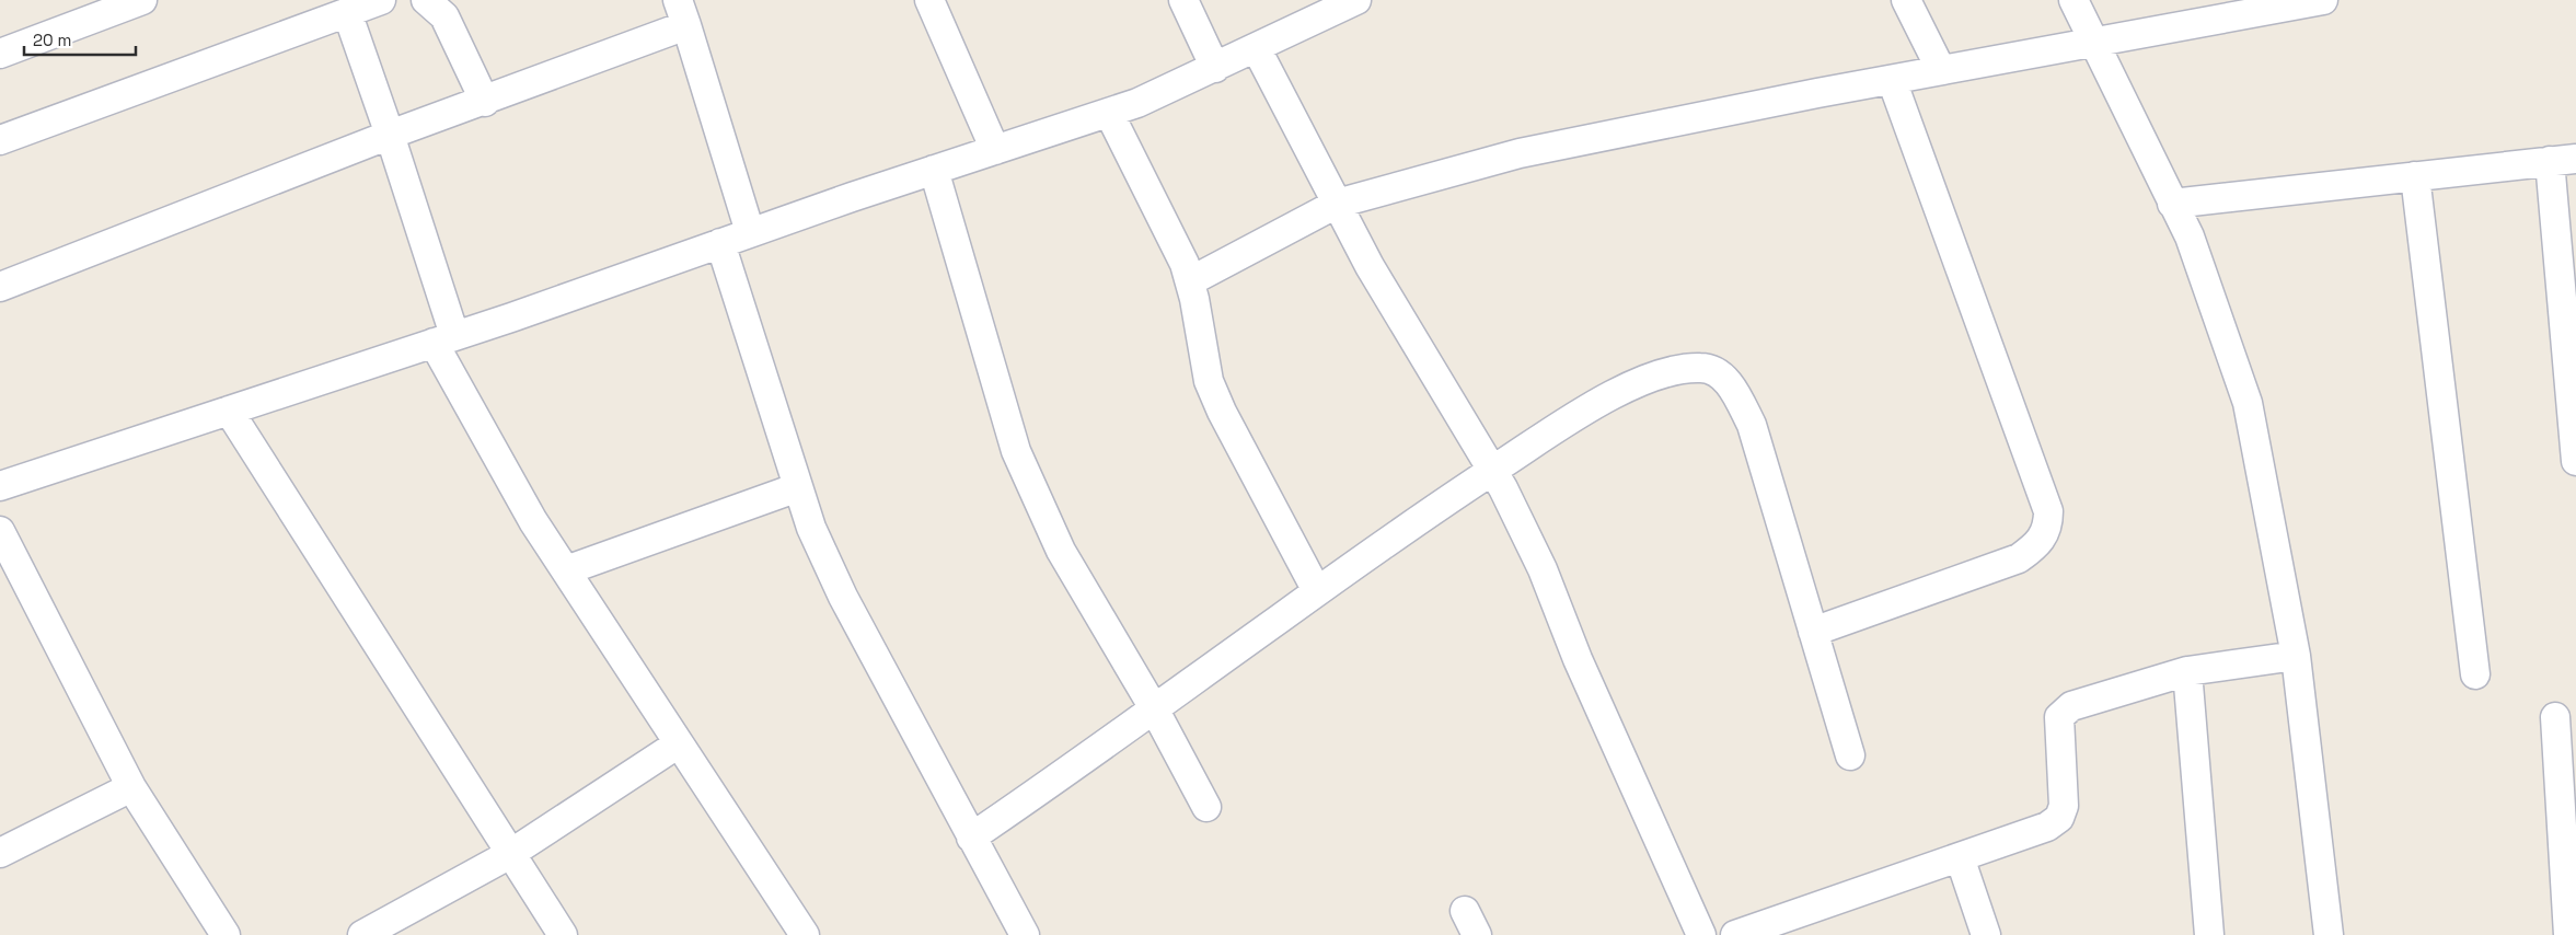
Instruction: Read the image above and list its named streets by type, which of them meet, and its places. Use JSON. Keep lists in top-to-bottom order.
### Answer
{
  "scale_bar": "20 m"
}
